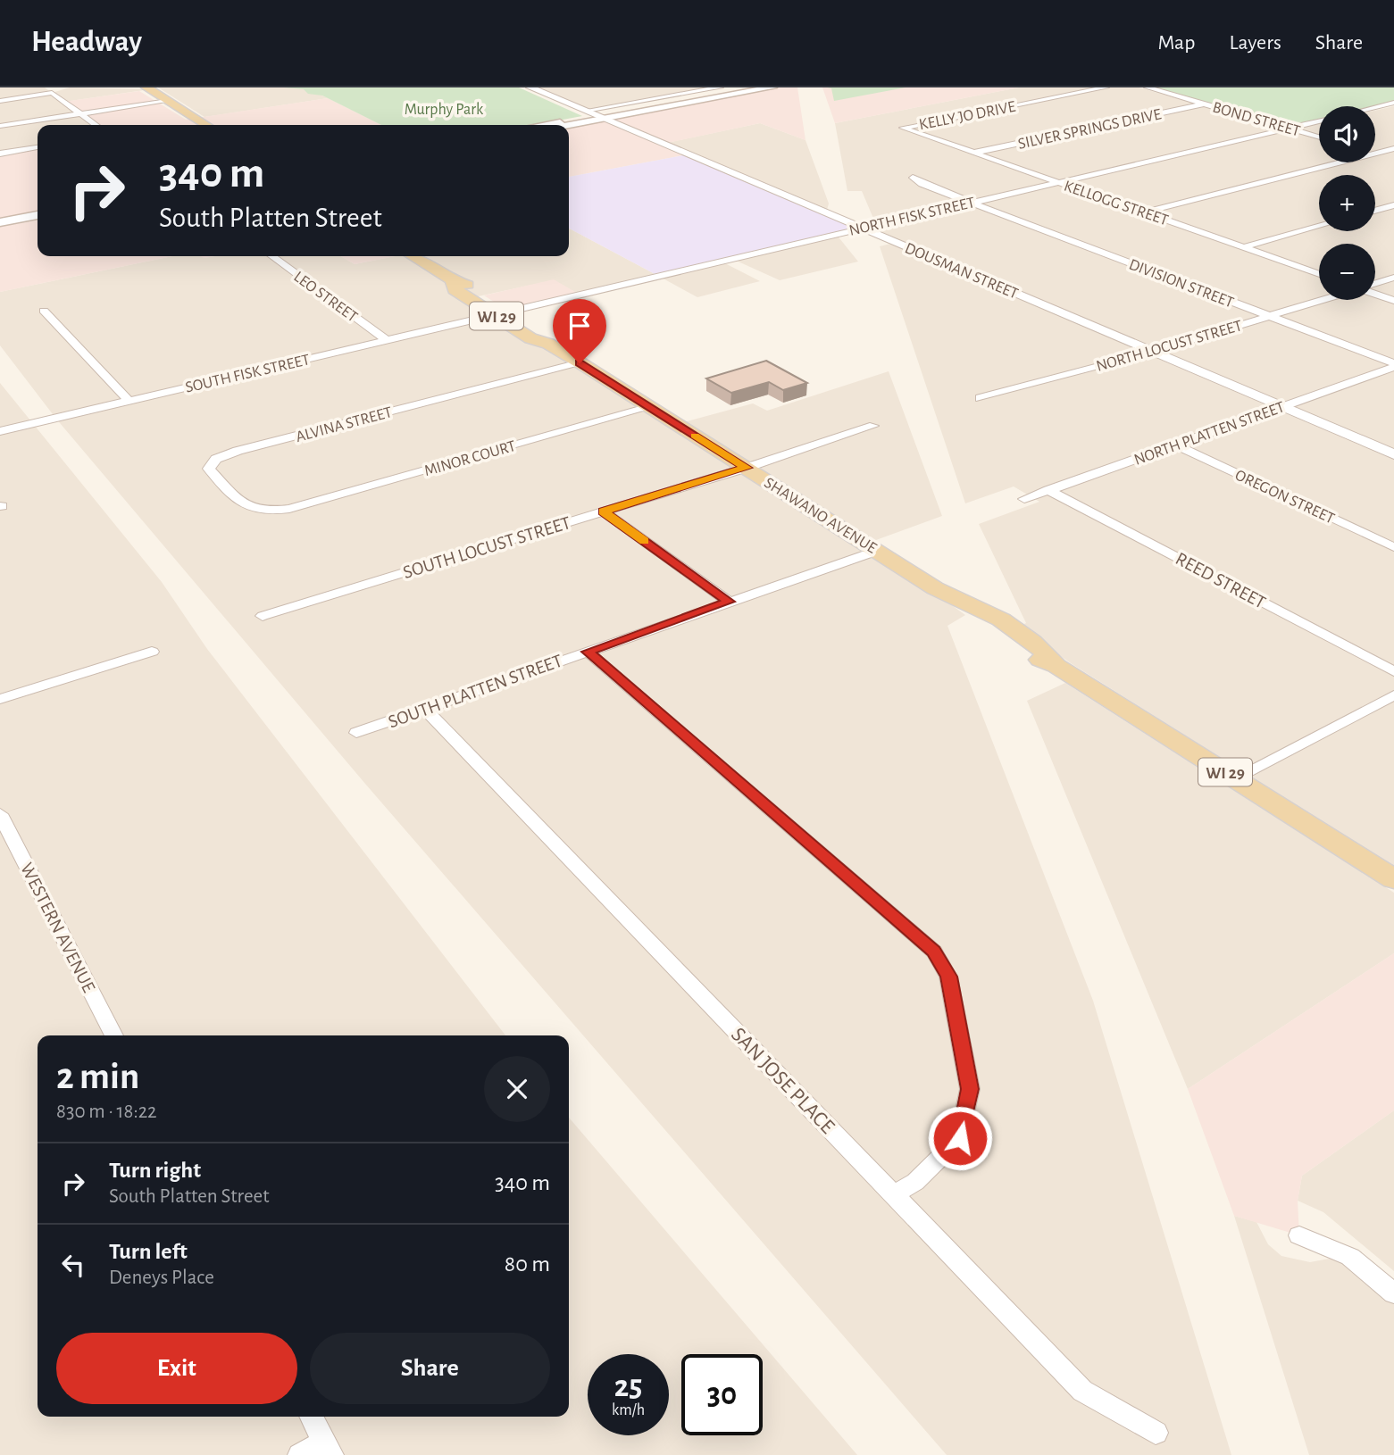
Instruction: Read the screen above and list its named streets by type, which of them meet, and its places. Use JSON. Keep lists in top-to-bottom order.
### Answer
{
  "streets": {
    "main road": ["WI 29", "SHAWANO AVENUE"],
    "street": [
      "KELLY JO DRIVE",
      "BOND STREET",
      "SILVER SPRINGS DRIVE",
      "KELLOGG STREET",
      "NORTH FISK STREET",
      "DOUSMAN STREET",
      "DIVISION STREET",
      "LEO STREET",
      "NORTH LOCUST STREET",
      "SOUTH FISK STREET",
      "ALVINA STREET",
      "NORTH PLATTEN STREET",
      "MINOR COURT",
      "OREGON STREET",
      "SOUTH LOCUST STREET",
      "REED STREET",
      "SOUTH PLATTEN STREET",
      "WESTERN AVENUE",
      "SAN JOSE PLACE"
    ]
  },
  "crossings": [
    ["KELLY JO DRIVE", "KELLOGG STREET"],
    ["BOND STREET", "SILVER SPRINGS DRIVE"],
    ["BOND STREET", "NORTH FISK STREET"],
    ["SILVER SPRINGS DRIVE", "KELLOGG STREET"],
    ["KELLOGG STREET", "NORTH FISK STREET"],
    ["NORTH FISK STREET", "DOUSMAN STREET"],
    ["NORTH FISK STREET", "DIVISION STREET"],
    ["NORTH FISK STREET", "SOUTH FISK STREET"],
    ["NORTH FISK STREET", "SHAWANO AVENUE"],
    ["DOUSMAN STREET", "NORTH LOCUST STREET"],
    ["DOUSMAN STREET", "NORTH PLATTEN STREET"],
    ["DIVISION STREET", "NORTH LOCUST STREET"],
    ["DIVISION STREET", "NORTH PLATTEN STREET"],
    ["LEO STREET", "SOUTH FISK STREET"],
    ["SOUTH FISK STREET", "SHAWANO AVENUE"],
    ["ALVINA STREET", "MINOR COURT"],
    ["ALVINA STREET", "SHAWANO AVENUE"],
    ["NORTH PLATTEN STREET", "OREGON STREET"],
    ["NORTH PLATTEN STREET", "REED STREET"],
    ["MINOR COURT", "SHAWANO AVENUE"],
    ["SHAWANO AVENUE", "SOUTH LOCUST STREET"],
    ["SHAWANO AVENUE", "SOUTH PLATTEN STREET"],
    ["SOUTH PLATTEN STREET", "SAN JOSE PLACE"]
  ],
  "parks": ["Murphy Park"],
  "page": {
    "header": "Headway",
    "nav": ["Map", "Layers", "Share"],
    "map_buttons": ["+", "−"],
    "turn": ["340 m", "South Platten Street"],
    "heading": ["2 min", "830 m · 18:22"],
    "list": [
      {
        "name": "Turn right",
        "note": "South Platten Street",
        "value": "340 m"
      },
      {
        "name": "Turn left",
        "note": "Deneys Place",
        "value": "80 m"
      }
    ],
    "buttons": ["Exit", "Share"],
    "speed": "25 km/h",
    "limit": "30"
  }
}
